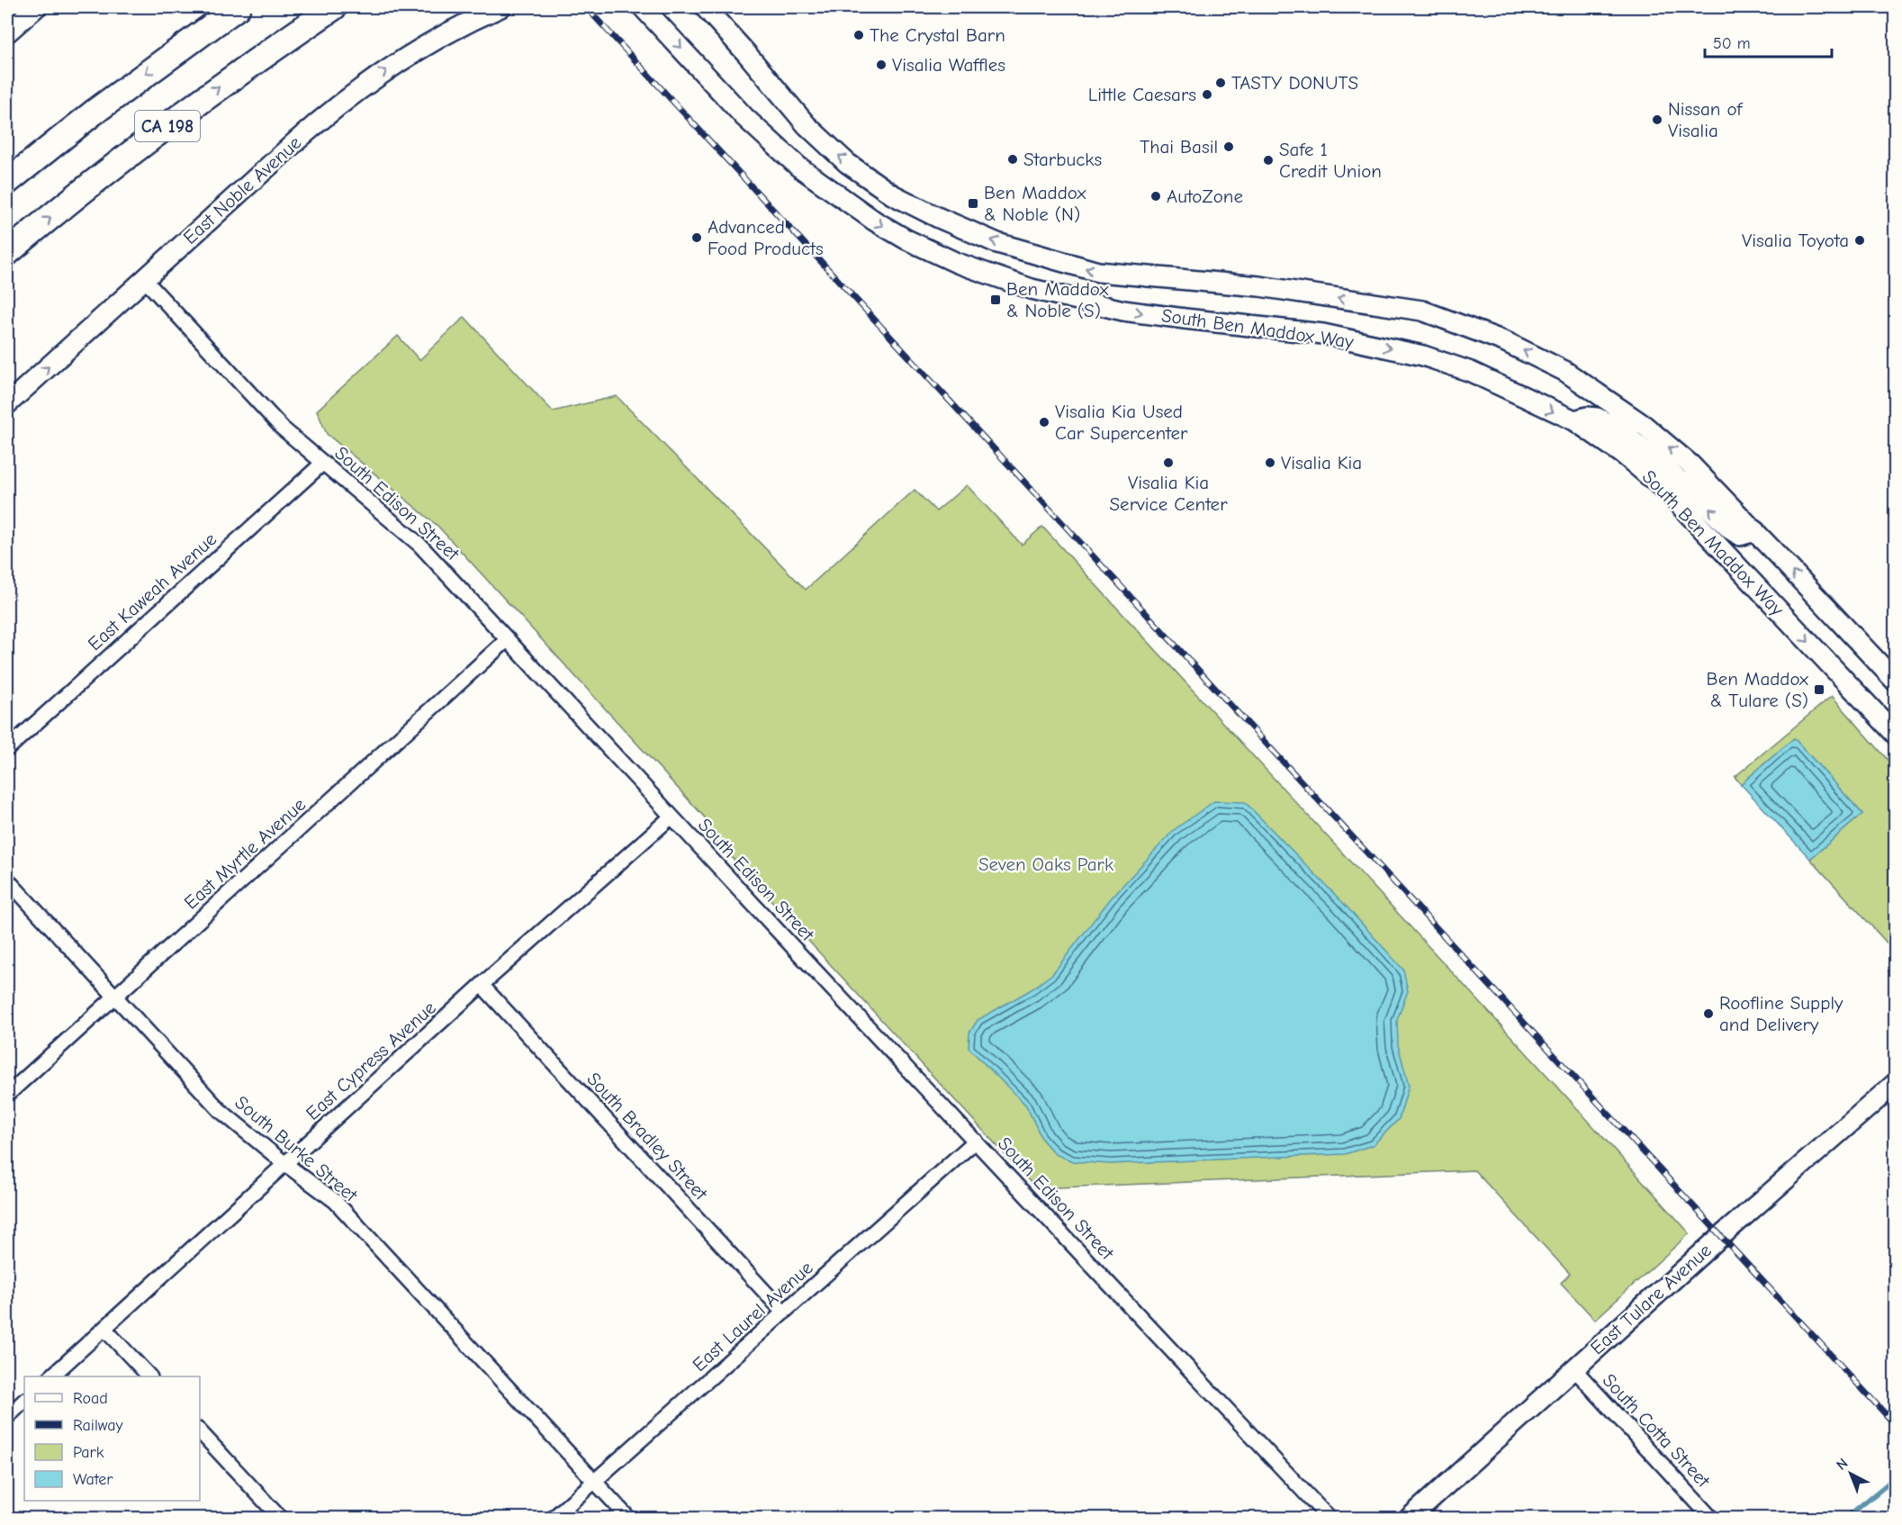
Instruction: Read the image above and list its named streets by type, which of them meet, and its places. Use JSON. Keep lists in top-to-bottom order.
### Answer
{
  "streets": {
    "highway": ["CA 198"],
    "main road": ["East Noble Avenue", "South Ben Maddox Way", "East Tulare Avenue"],
    "street": [
      "South Edison Street",
      "East Kaweah Avenue",
      "East Myrtle Avenue",
      "East Cypress Avenue",
      "South Bradley Street",
      "South Burke Street",
      "East Laurel Avenue",
      "South Cotta Street"
    ]
  },
  "crossings": [
    ["East Noble Avenue", "South Edison Street"],
    ["South Edison Street", "East Kaweah Avenue"],
    ["South Edison Street", "East Myrtle Avenue"],
    ["South Edison Street", "East Cypress Avenue"],
    ["South Edison Street", "East Laurel Avenue"],
    ["East Myrtle Avenue", "South Burke Street"],
    ["East Cypress Avenue", "South Bradley Street"],
    ["East Cypress Avenue", "South Burke Street"],
    ["South Bradley Street", "East Laurel Avenue"],
    ["South Burke Street", "East Laurel Avenue"],
    ["East Tulare Avenue", "South Cotta Street"]
  ],
  "one_way": ["East Noble Avenue"],
  "parks": ["Seven Oaks Park"],
  "places": {
    "other": [
      "The Crystal Barn",
      "Visalia Waffles",
      "TASTY DONUTS",
      "Little Caesars",
      "Nissan of Visalia",
      "Thai Basil",
      "Starbucks",
      "Safe 1 Credit Union",
      "AutoZone",
      "Advanced Food Products",
      "Visalia Toyota",
      "Visalia Kia Used Car Supercenter",
      "Visalia Kia Service Center",
      "Visalia Kia",
      "Roofline Supply and Delivery"
    ],
    "transit": ["Ben Maddox & Noble (N)", "Ben Maddox & Noble (S)", "Ben Maddox & Tulare (S)"]
  },
  "legend": [
    "Road",
    "Railway",
    "Park",
    "Water"
  ],
  "scale_bar": "50 m",
  "north": "top left"
}
